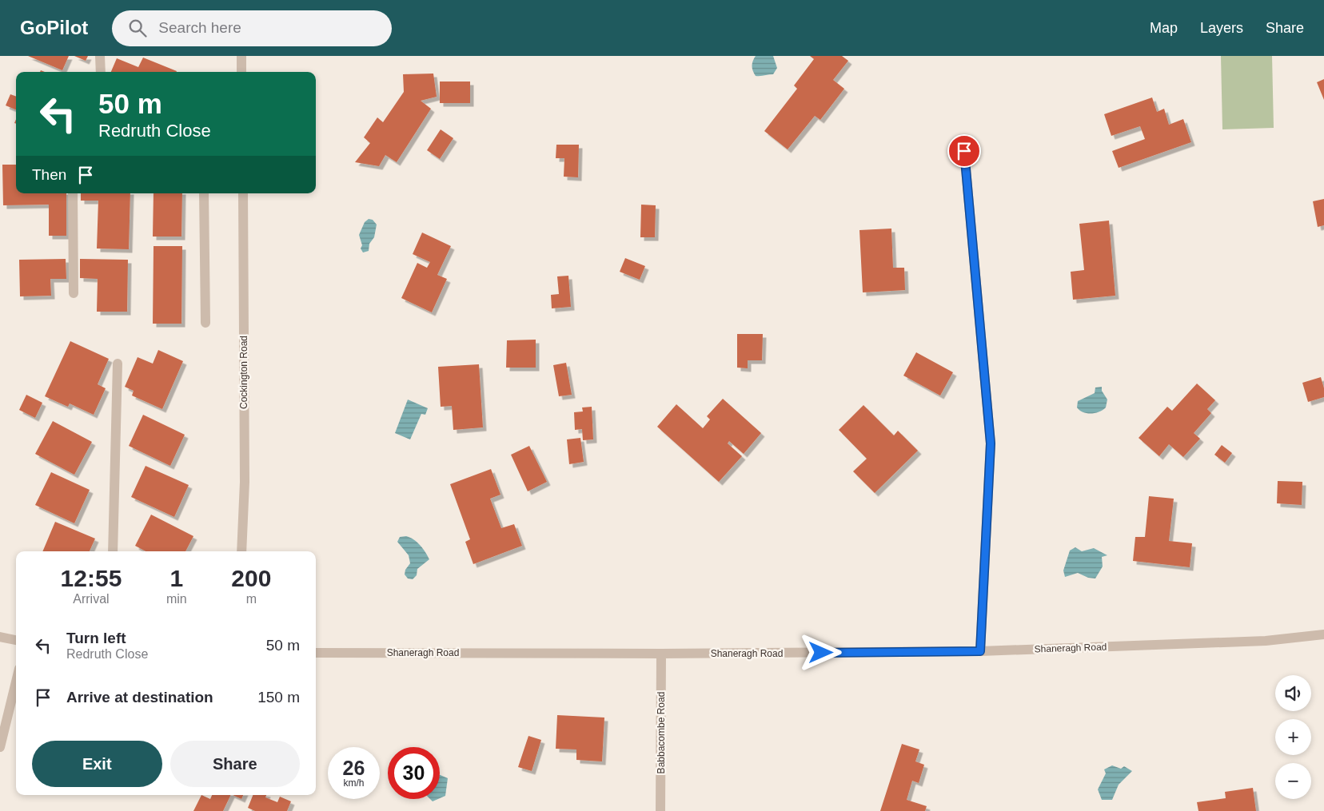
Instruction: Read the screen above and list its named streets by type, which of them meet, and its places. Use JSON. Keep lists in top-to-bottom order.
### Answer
{
  "streets": {
    "street": ["Cockington Road", "Shaneragh Road", "Babbacombe Road"]
  },
  "crossings": [
    ["Shaneragh Road", "Babbacombe Road"]
  ],
  "page": {
    "header": "GoPilot",
    "search": "Search here",
    "nav": ["Map", "Layers", "Share"],
    "turn": ["50 m", "Redruth Close"],
    "then": "Then",
    "eta": [
      "12:55",
      "Arrival",
      "1",
      "min",
      "200",
      "m"
    ],
    "list": [
      {
        "name": "Turn left",
        "note": "Redruth Close",
        "value": "50 m"
      },
      {
        "name": "Arrive at destination",
        "value": "150 m"
      }
    ],
    "map_buttons": ["+", "−"],
    "buttons": ["Exit", "Share"],
    "speed": "26 km/h",
    "limit": "30"
  }
}
